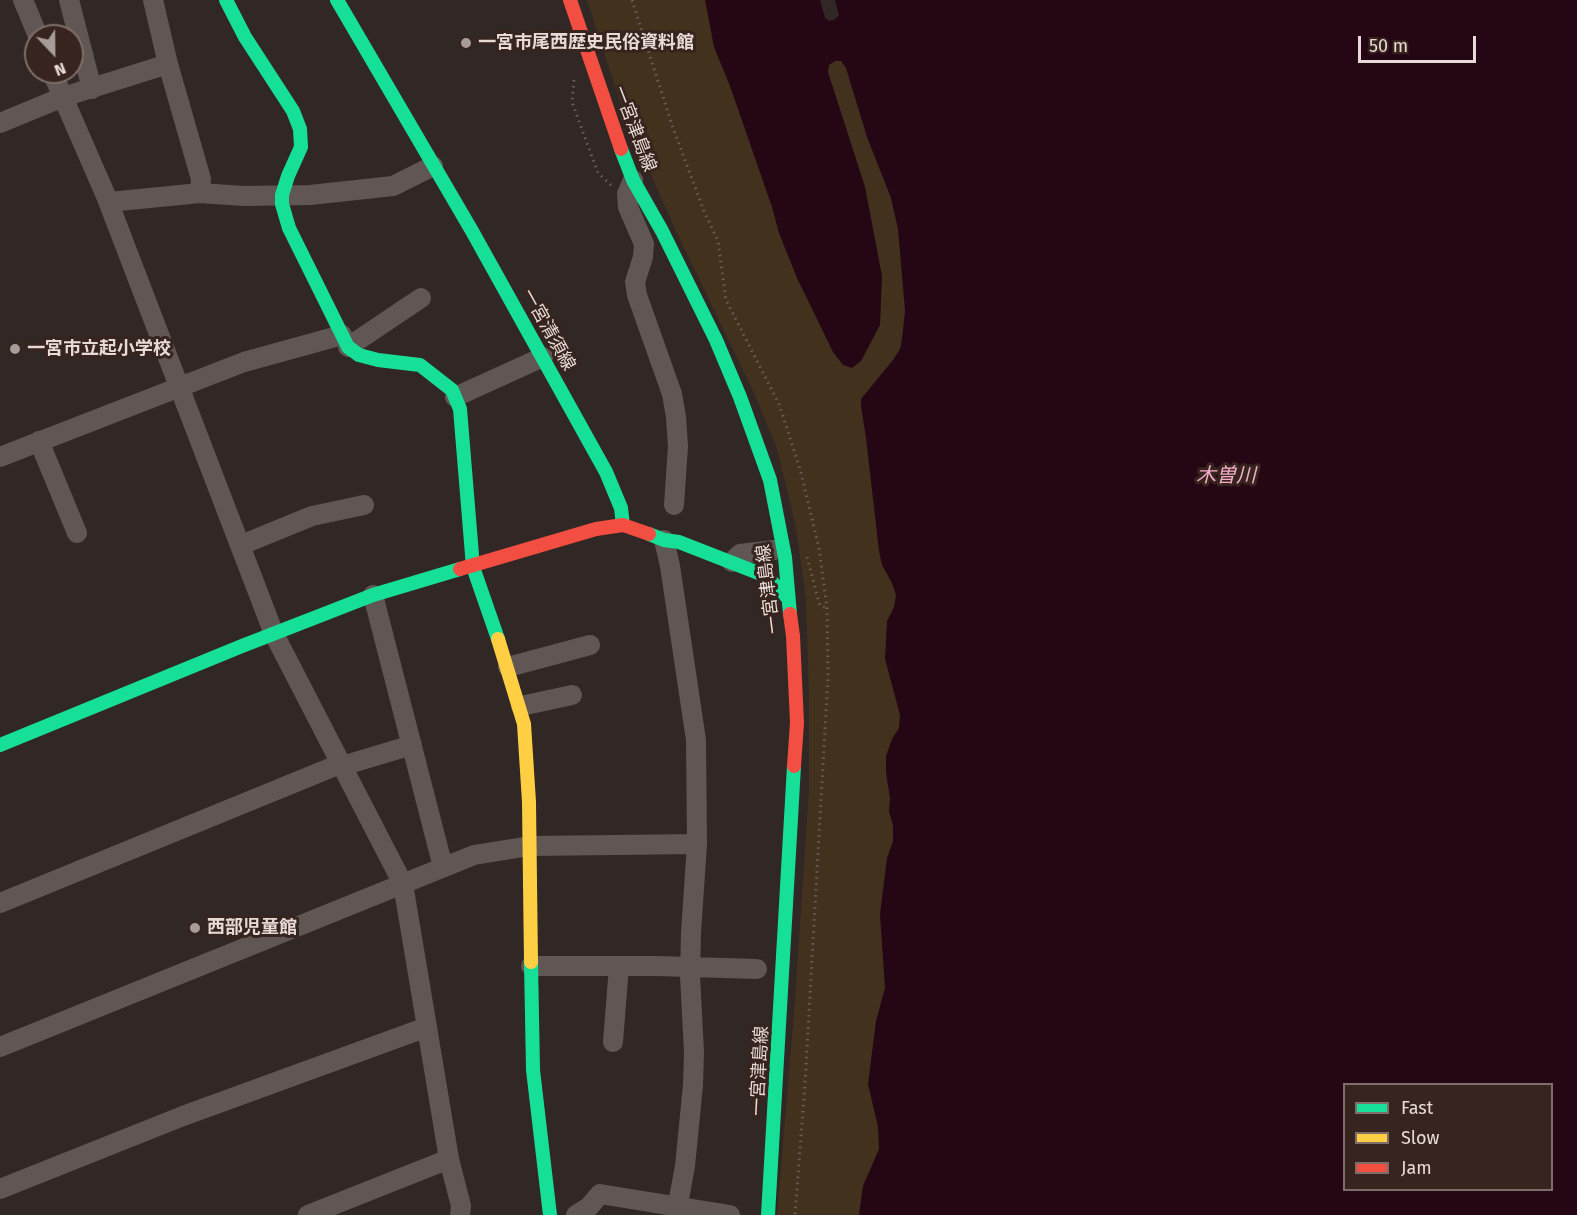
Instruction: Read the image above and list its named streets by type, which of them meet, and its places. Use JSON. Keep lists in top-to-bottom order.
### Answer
{
  "streets": {
    "main road": ["一宮津島線", "一宮清須線"]
  },
  "water": ["木曽川"],
  "places": ["一宮市尾西歴史民俗資料館", "一宮市立起小学校", "西部児童館"],
  "legend": ["Fast", "Slow", "Jam"],
  "scale_bar": "50 m",
  "north": "bottom"
}
